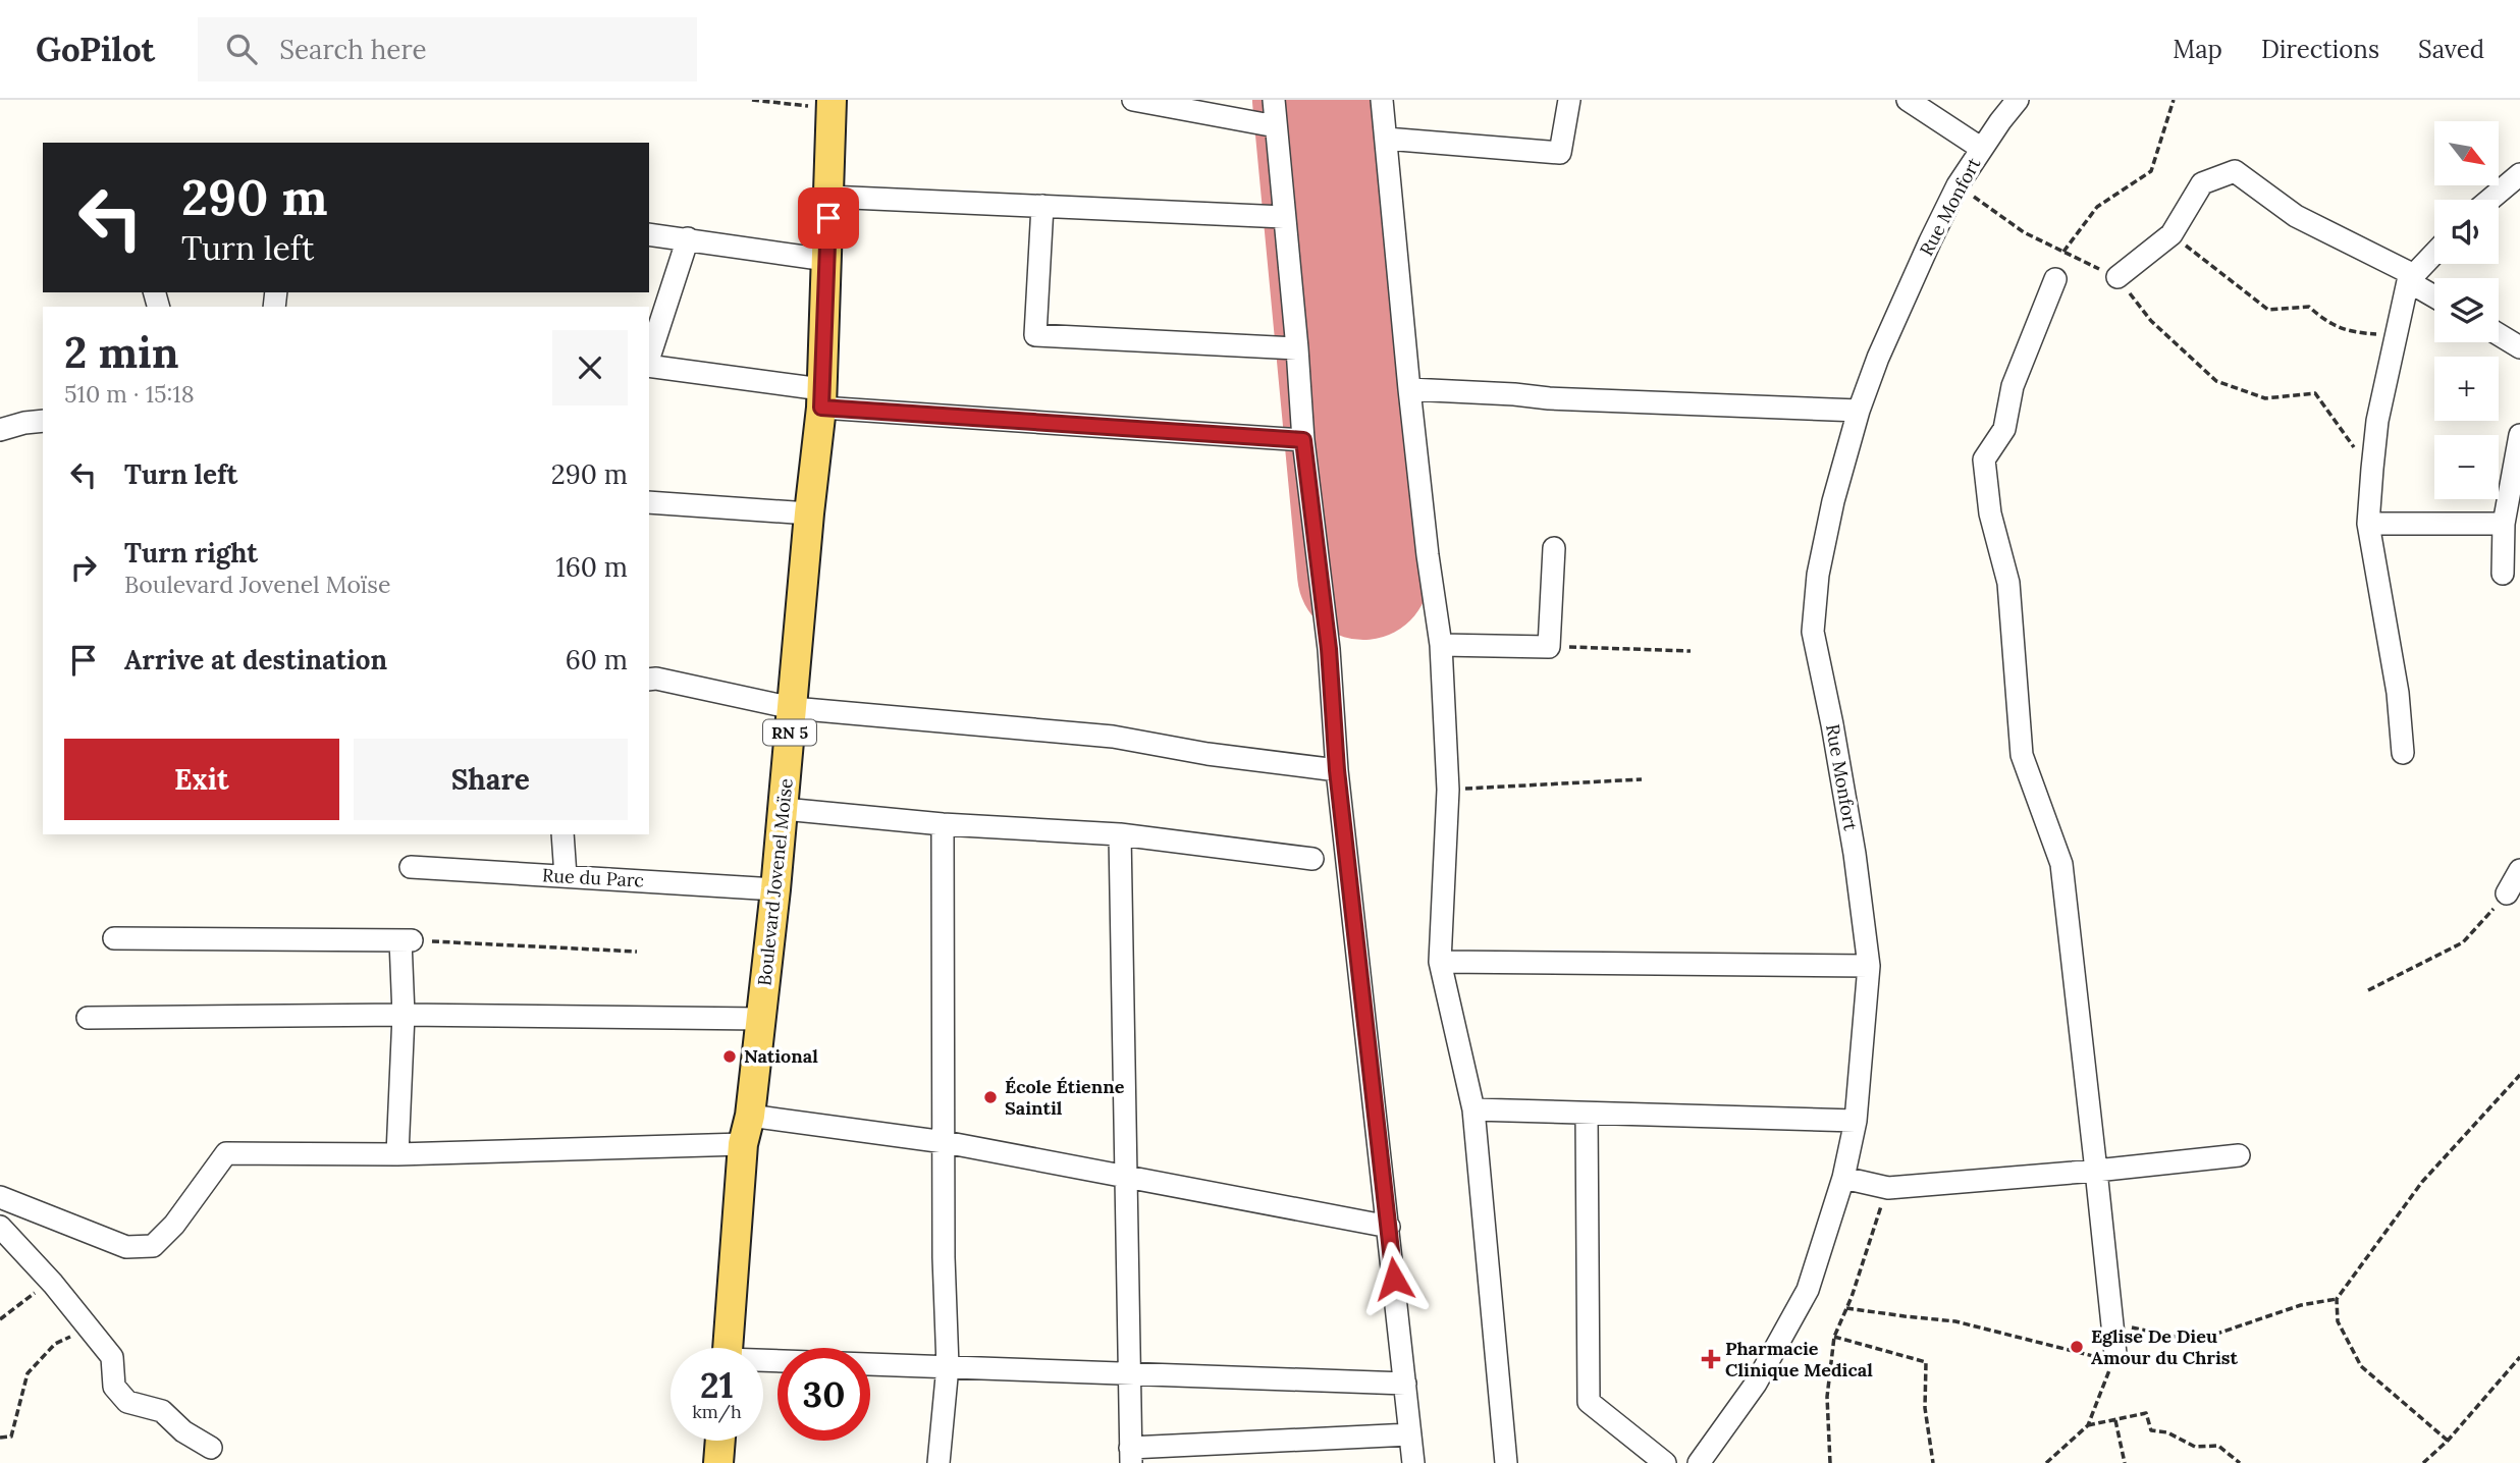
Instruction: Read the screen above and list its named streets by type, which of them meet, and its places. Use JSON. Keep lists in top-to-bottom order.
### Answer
{
  "streets": {
    "main road": ["RN 5", "Boulevard Jovenel Moïse"],
    "street": ["Rue Monfort", "Rue du Parc"]
  },
  "crossings": [
    ["Rue du Parc", "Boulevard Jovenel Moïse"]
  ],
  "places": {
    "other": ["National", "École Étienne Saintil", "Eglise De Dieu Amour du Christ"],
    "health": ["Pharmacie Clinique Medical"]
  },
  "north": "bottom right",
  "page": {
    "header": "GoPilot",
    "search": "Search here",
    "nav": ["Map", "Directions", "Saved"],
    "map_buttons": ["+", "−"],
    "turn": ["290 m", "Turn left"],
    "heading": ["2 min", "510 m · 15:18"],
    "list": [
      {
        "name": "Turn left",
        "value": "290 m"
      },
      {
        "name": "Turn right",
        "note": "Boulevard Jovenel Moïse",
        "value": "160 m"
      },
      {
        "name": "Arrive at destination",
        "value": "60 m"
      }
    ],
    "buttons": ["Exit", "Share"],
    "speed": "21 km/h",
    "limit": "30"
  }
}
